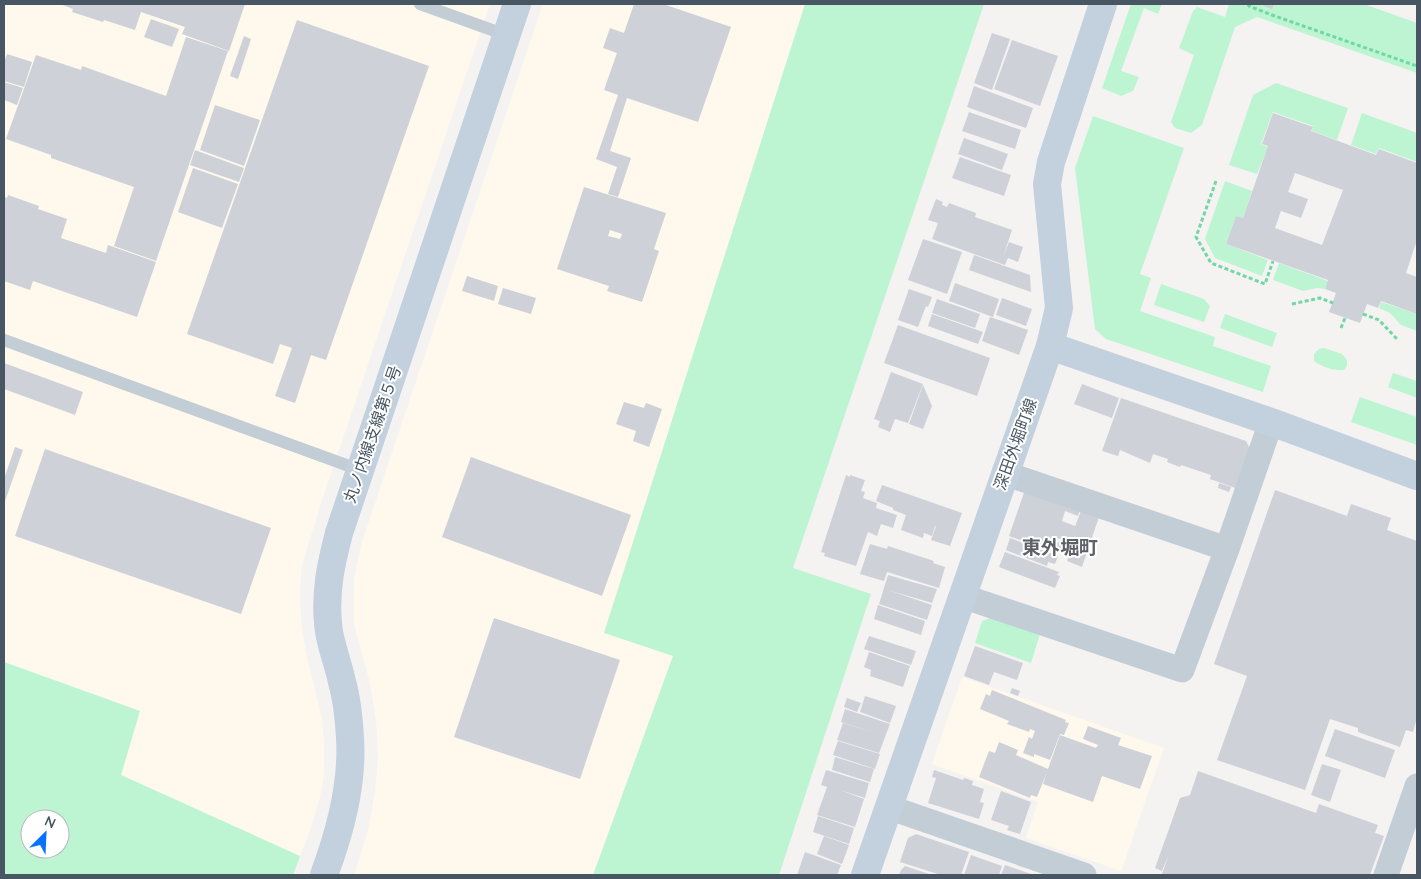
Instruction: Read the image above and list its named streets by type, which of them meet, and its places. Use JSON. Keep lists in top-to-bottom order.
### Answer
{
  "streets": {
    "street": ["丸ノ内線支線第５号", "深田外堀町線"]
  },
  "districts": ["東外堀町"],
  "north": "top right"
}
